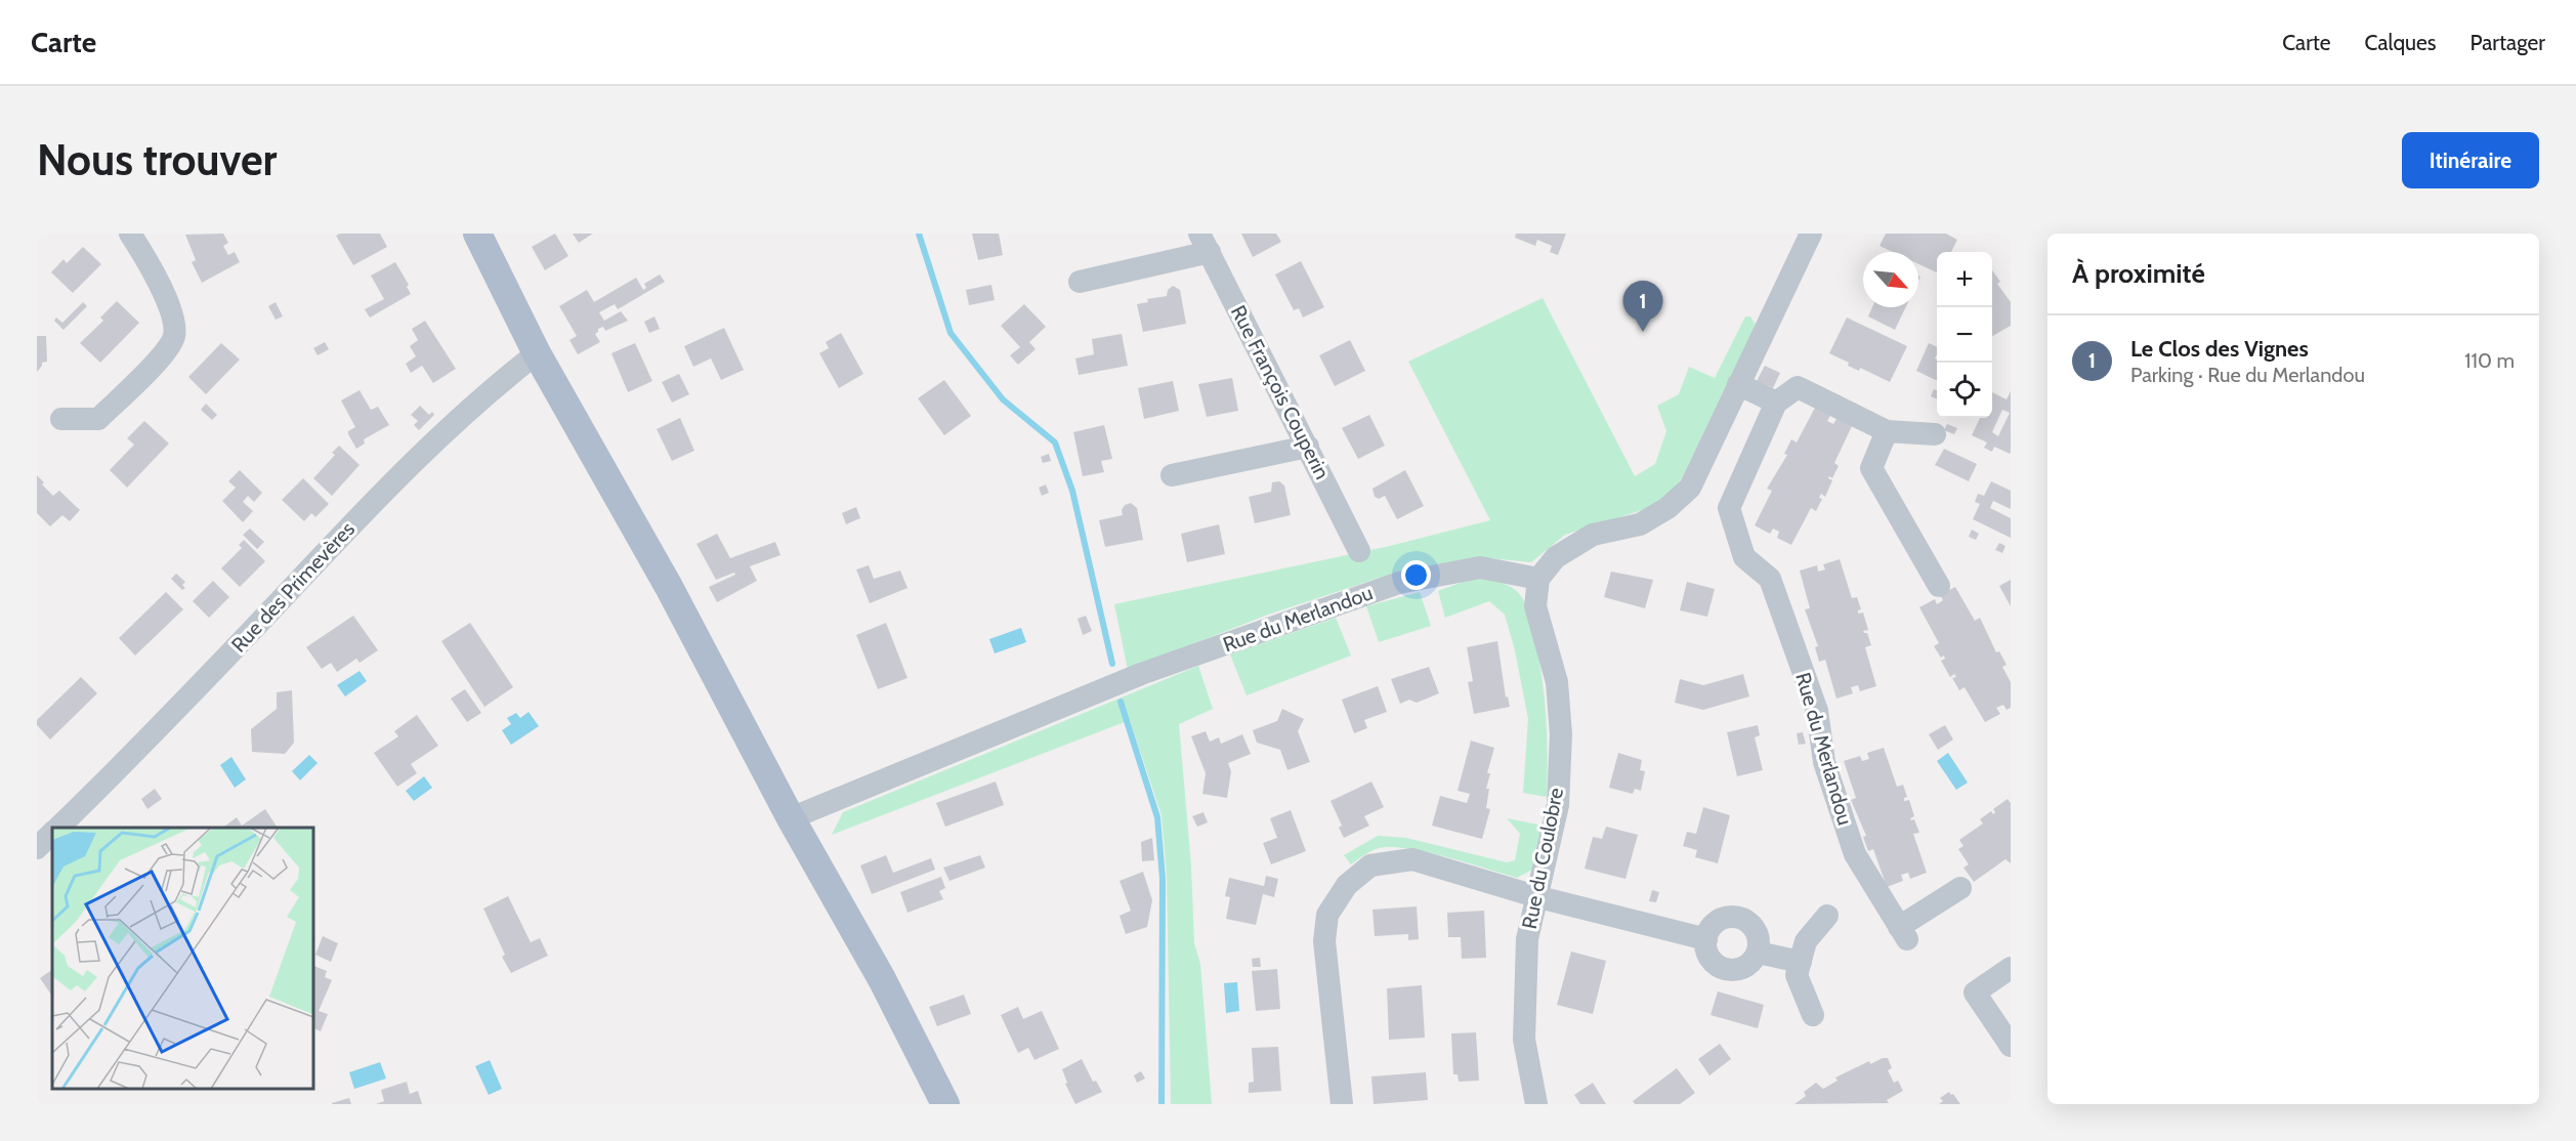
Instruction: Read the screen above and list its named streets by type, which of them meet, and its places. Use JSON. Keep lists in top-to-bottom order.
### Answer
{
  "streets": {
    "street": [
      "Rue François Couperin",
      "Rue des Primevères",
      "Rue du Merlandou",
      "Rue du Coulobre"
    ]
  },
  "crossings": [
    ["Rue du Merlandou", "Rue du Coulobre"]
  ],
  "north": "bottom right",
  "page": {
    "header": "Carte",
    "nav": ["Carte", "Calques", "Partager"],
    "buttons": "Itinéraire",
    "title": "Nous trouver",
    "heading": "À proximité",
    "map_buttons": ["+", "−"],
    "pins": "1",
    "list": [
      {
        "mark": "1",
        "name": "Le Clos des Vignes",
        "note": "Parking · Rue du Merlandou",
        "value": "110 m"
      }
    ]
  }
}
